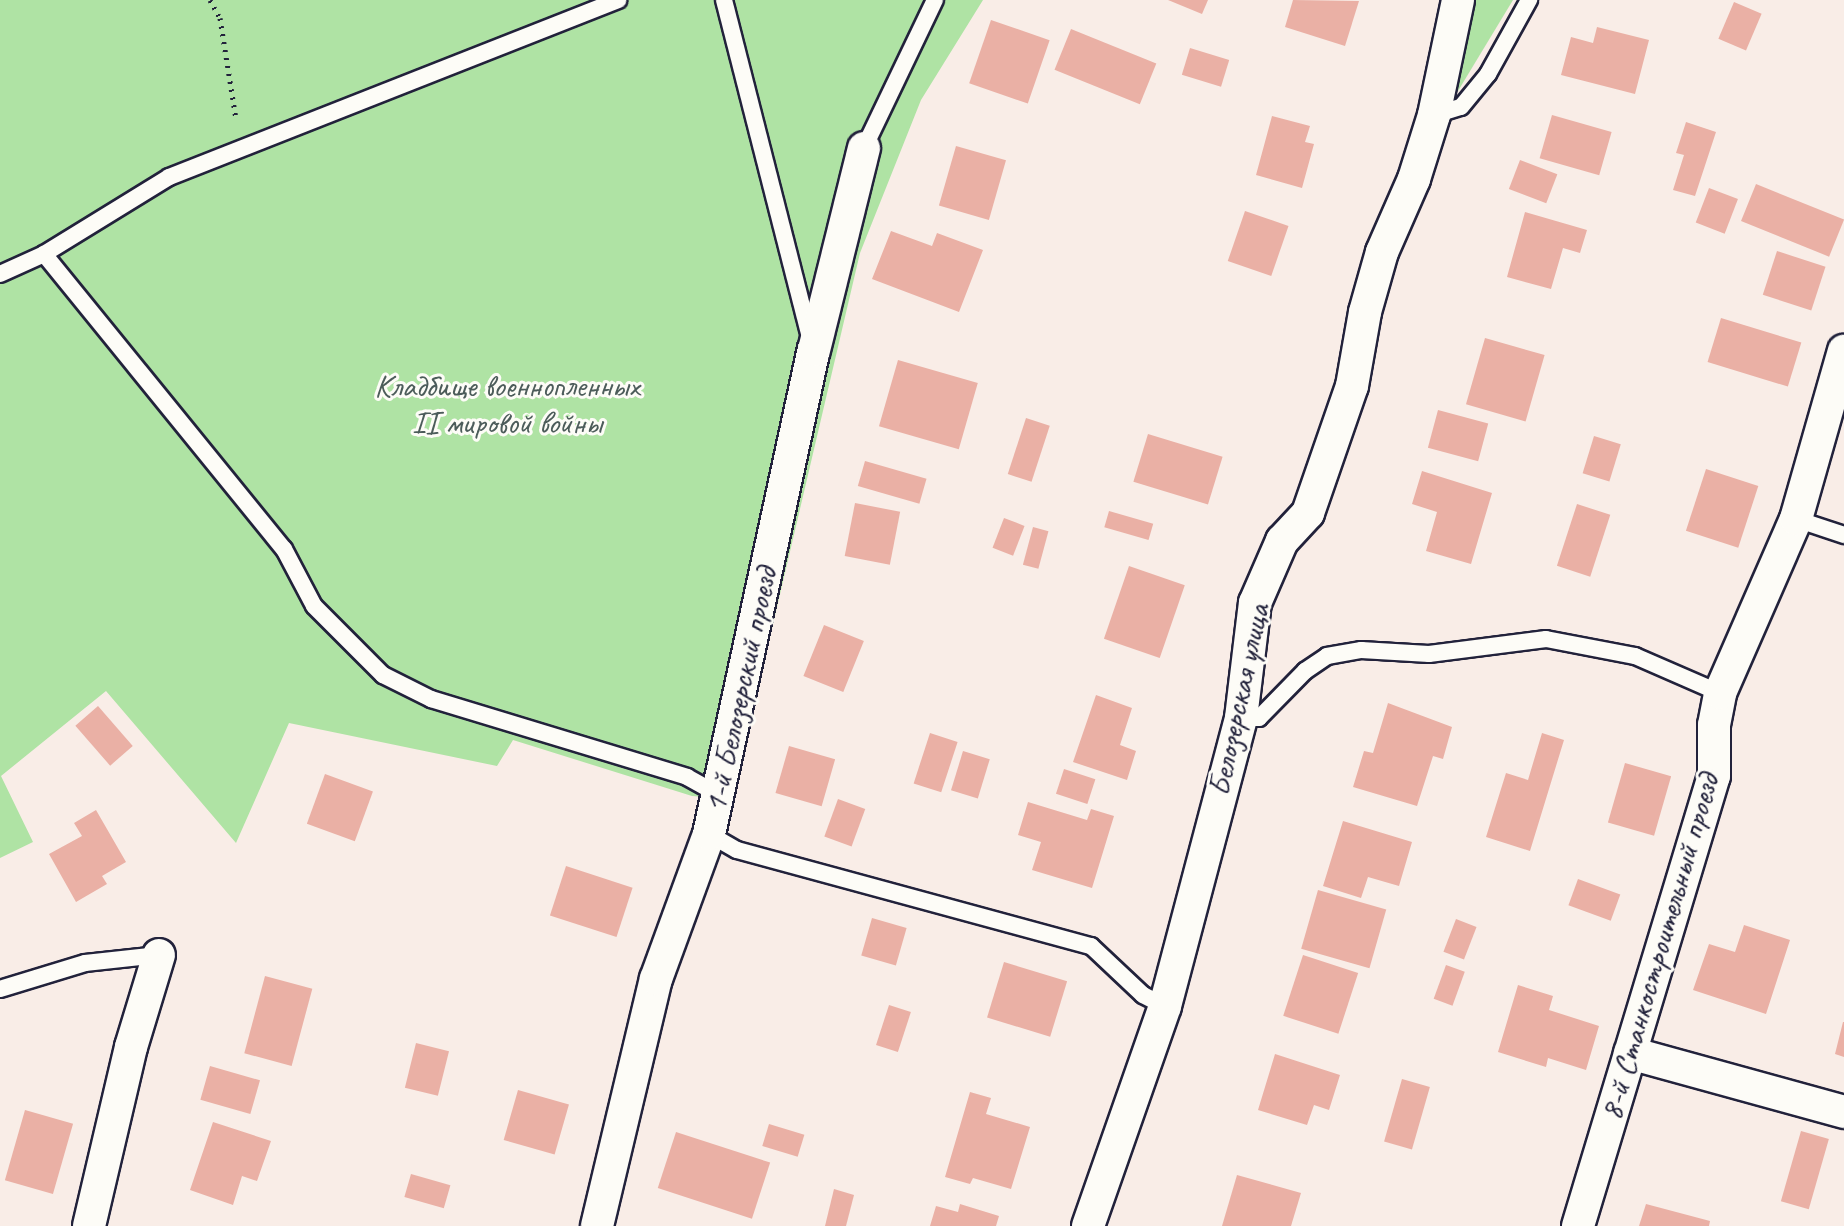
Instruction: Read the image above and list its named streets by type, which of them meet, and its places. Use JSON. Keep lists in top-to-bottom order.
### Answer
{
  "streets": {
    "street": ["1-й Белозерский проезд", "Белозерская улица", "8-й Станкостроительный проезд"]
  },
  "parks": ["Кладбище военнопленных II мировой войны"]
}
